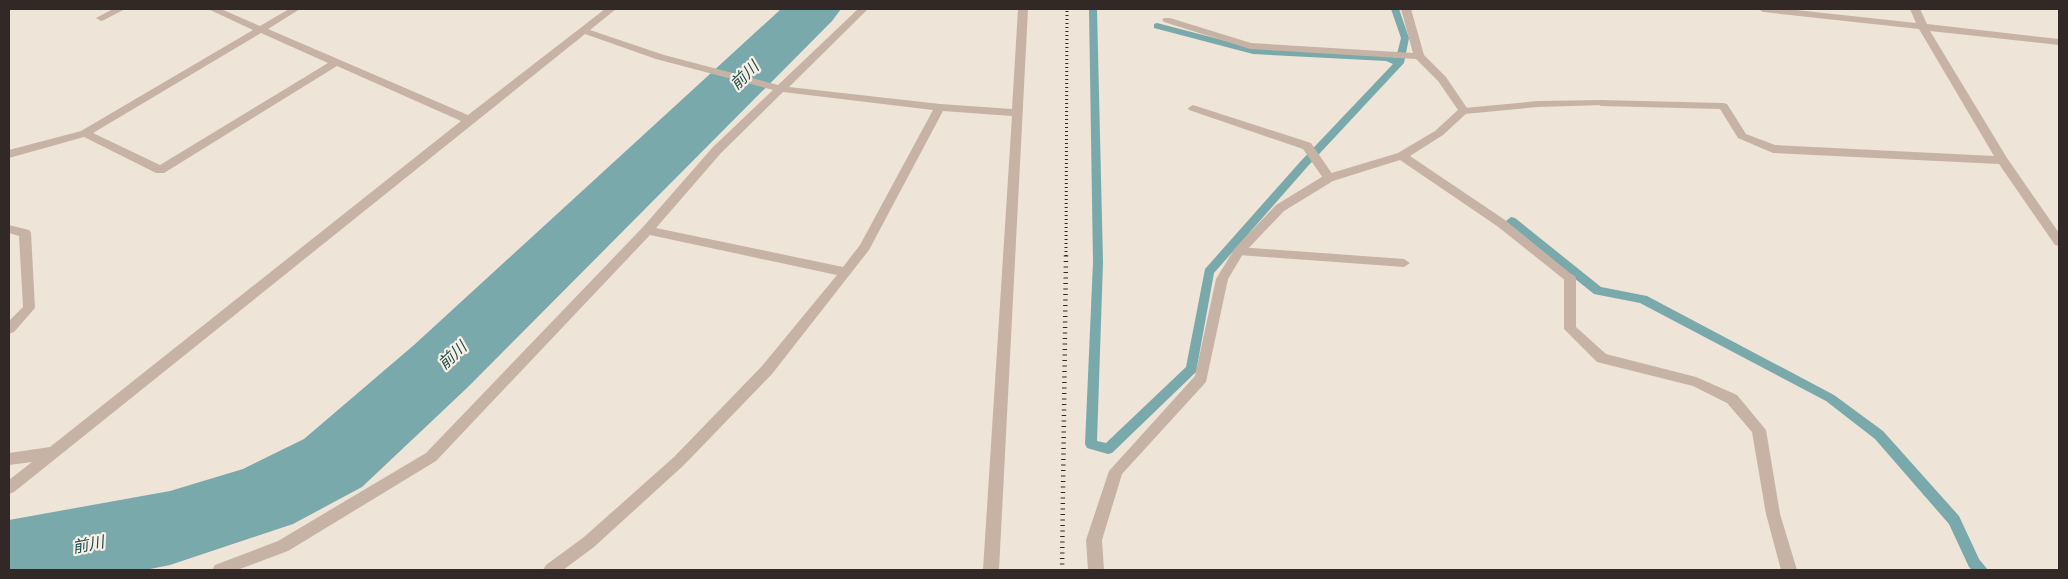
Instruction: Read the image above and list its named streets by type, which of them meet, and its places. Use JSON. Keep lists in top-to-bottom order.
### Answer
{
  "water": ["前川"]
}
